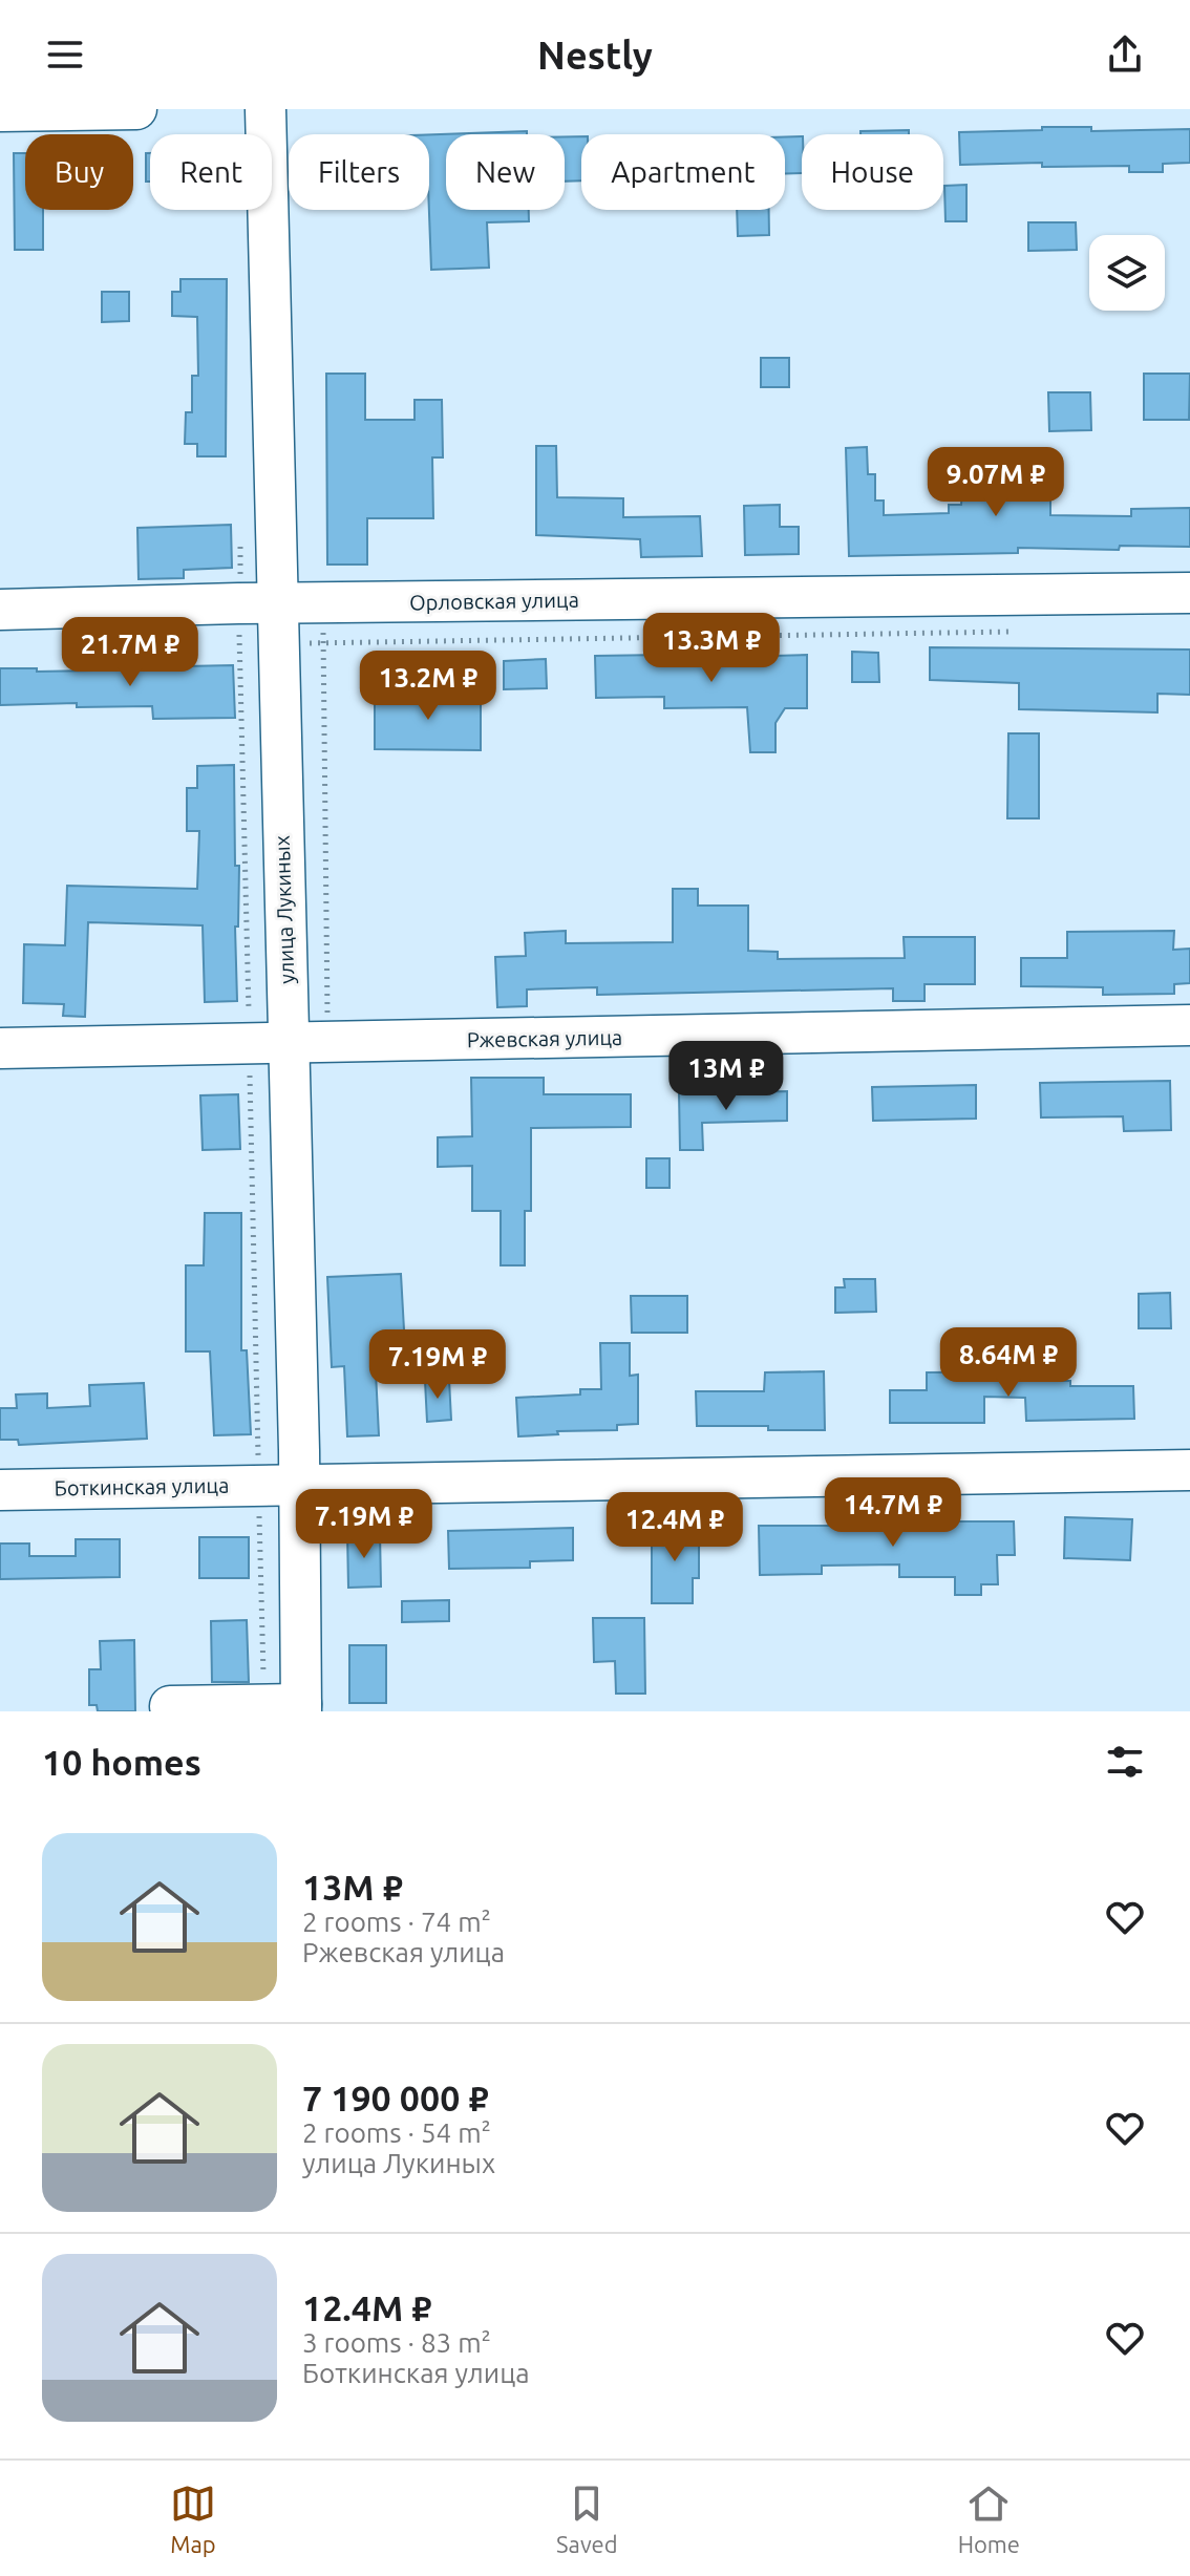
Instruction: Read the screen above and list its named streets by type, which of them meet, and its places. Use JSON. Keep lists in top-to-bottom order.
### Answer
{
  "streets": {
    "street": [
      "Орловская улица",
      "улица Лукиных",
      "Ржевская улица",
      "Боткинская улица"
    ]
  },
  "crossings": [
    ["Орловская улица", "улица Лукиных"],
    ["улица Лукиных", "Ржевская улица"],
    ["улица Лукиных", "Боткинская улица"]
  ],
  "page": {
    "header": "Nestly",
    "chip": [
      "Buy",
      "Rent",
      "Filters",
      "New",
      "Apartment",
      "House"
    ],
    "price": [
      "9.07M ₽",
      "13.3M ₽",
      "21.7M ₽",
      "13.2M ₽",
      "13M ₽",
      "8.64M ₽",
      "7.19M ₽",
      "14.7M ₽",
      "7.19M ₽",
      "12.4M ₽"
    ],
    "heading": "10 homes",
    "list": [
      {
        "name": "13M ₽",
        "note": "2 rooms · 74 m² · Ржевская улица"
      },
      {
        "name": "7 190 000 ₽",
        "note": "2 rooms · 54 m² · улица Лукиных"
      },
      {
        "name": "12.4M ₽",
        "note": "3 rooms · 83 m² · Боткинская улица"
      }
    ],
    "tabs": ["Map", "Saved", "Home"]
  }
}
